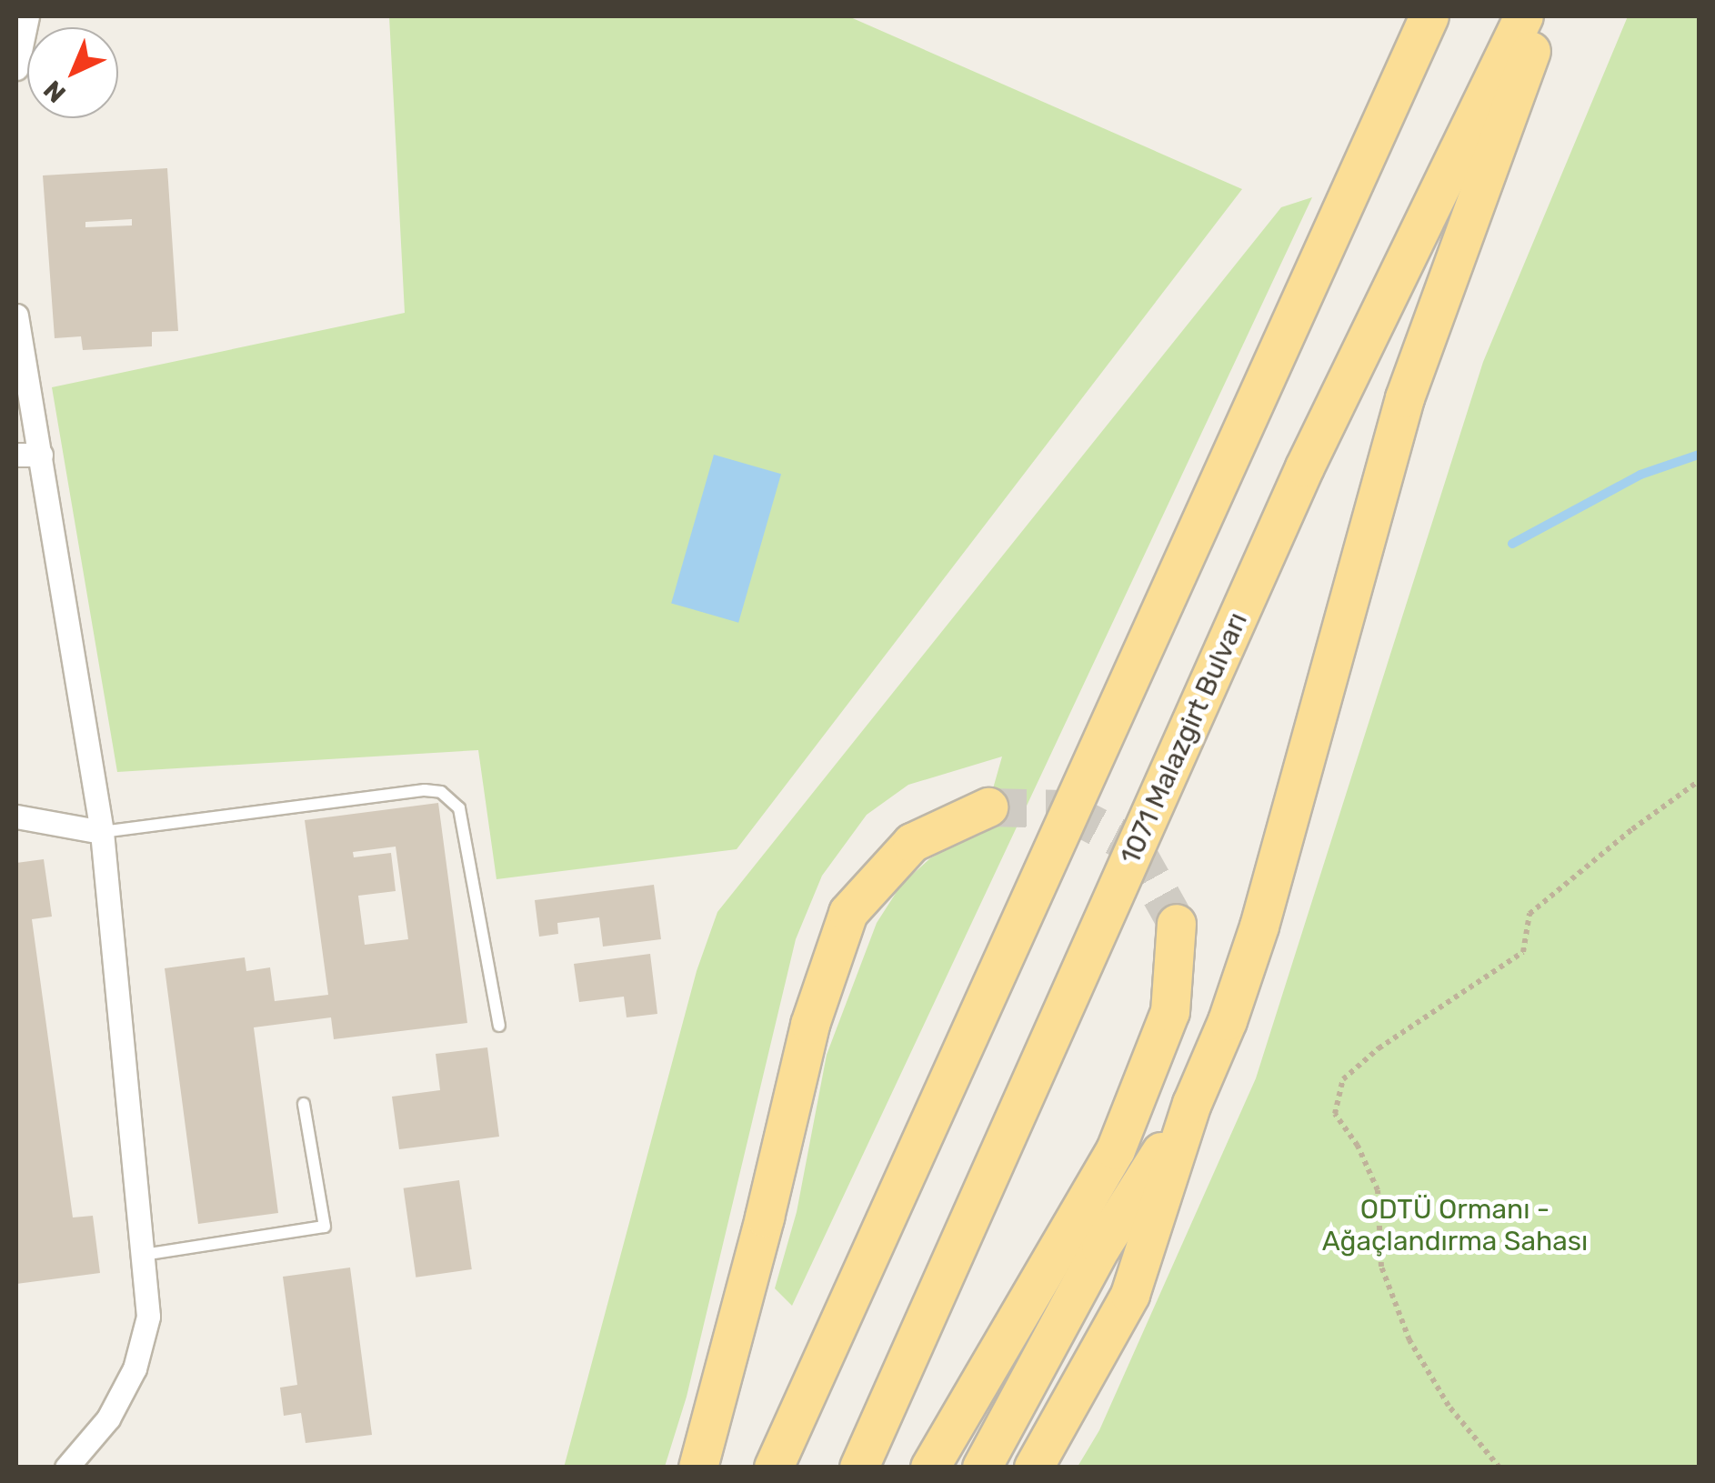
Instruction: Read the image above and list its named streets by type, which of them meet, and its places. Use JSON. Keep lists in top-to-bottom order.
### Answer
{
  "streets": {
    "main road": ["1071 Malazgirt Bulvarı"]
  },
  "parks": ["ODTÜ Ormanı - Ağaçlandırma Sahası"],
  "north": "bottom left"
}
